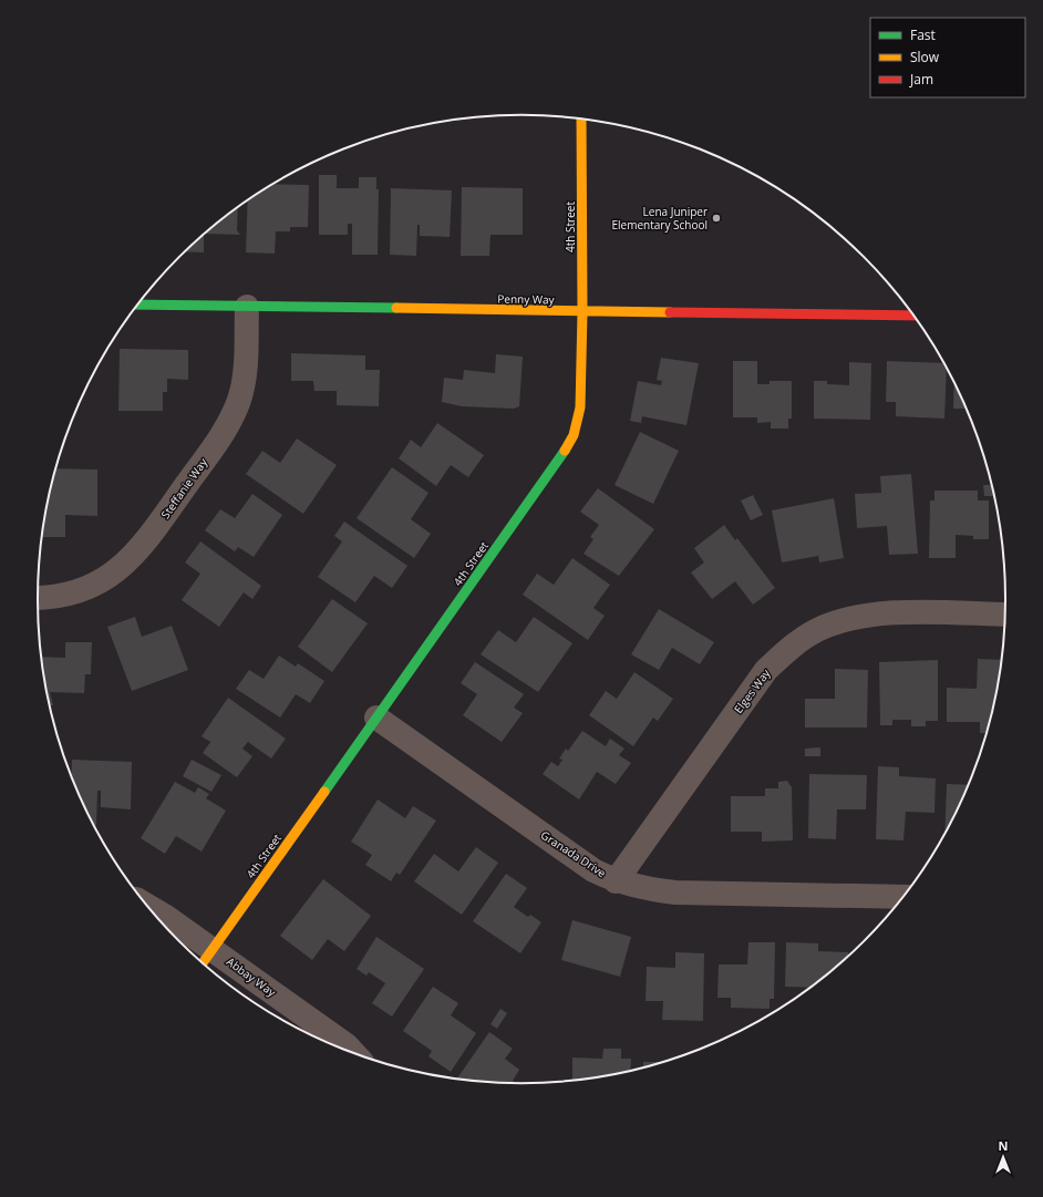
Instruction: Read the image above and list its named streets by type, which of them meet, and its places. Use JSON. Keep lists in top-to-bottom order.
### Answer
{
  "streets": {
    "street": [
      "4th Street",
      "Penny Way",
      "Steffanie Way",
      "Elges Way",
      "Granada Drive",
      "Abbay Way"
    ]
  },
  "crossings": [
    ["4th Street", "Penny Way"],
    ["4th Street", "Granada Drive"],
    ["4th Street", "Abbay Way"],
    ["Penny Way", "Steffanie Way"],
    ["Elges Way", "Granada Drive"]
  ],
  "places": ["Lena Juniper Elementary School"],
  "legend": ["Fast", "Slow", "Jam"],
  "north": "top"
}
